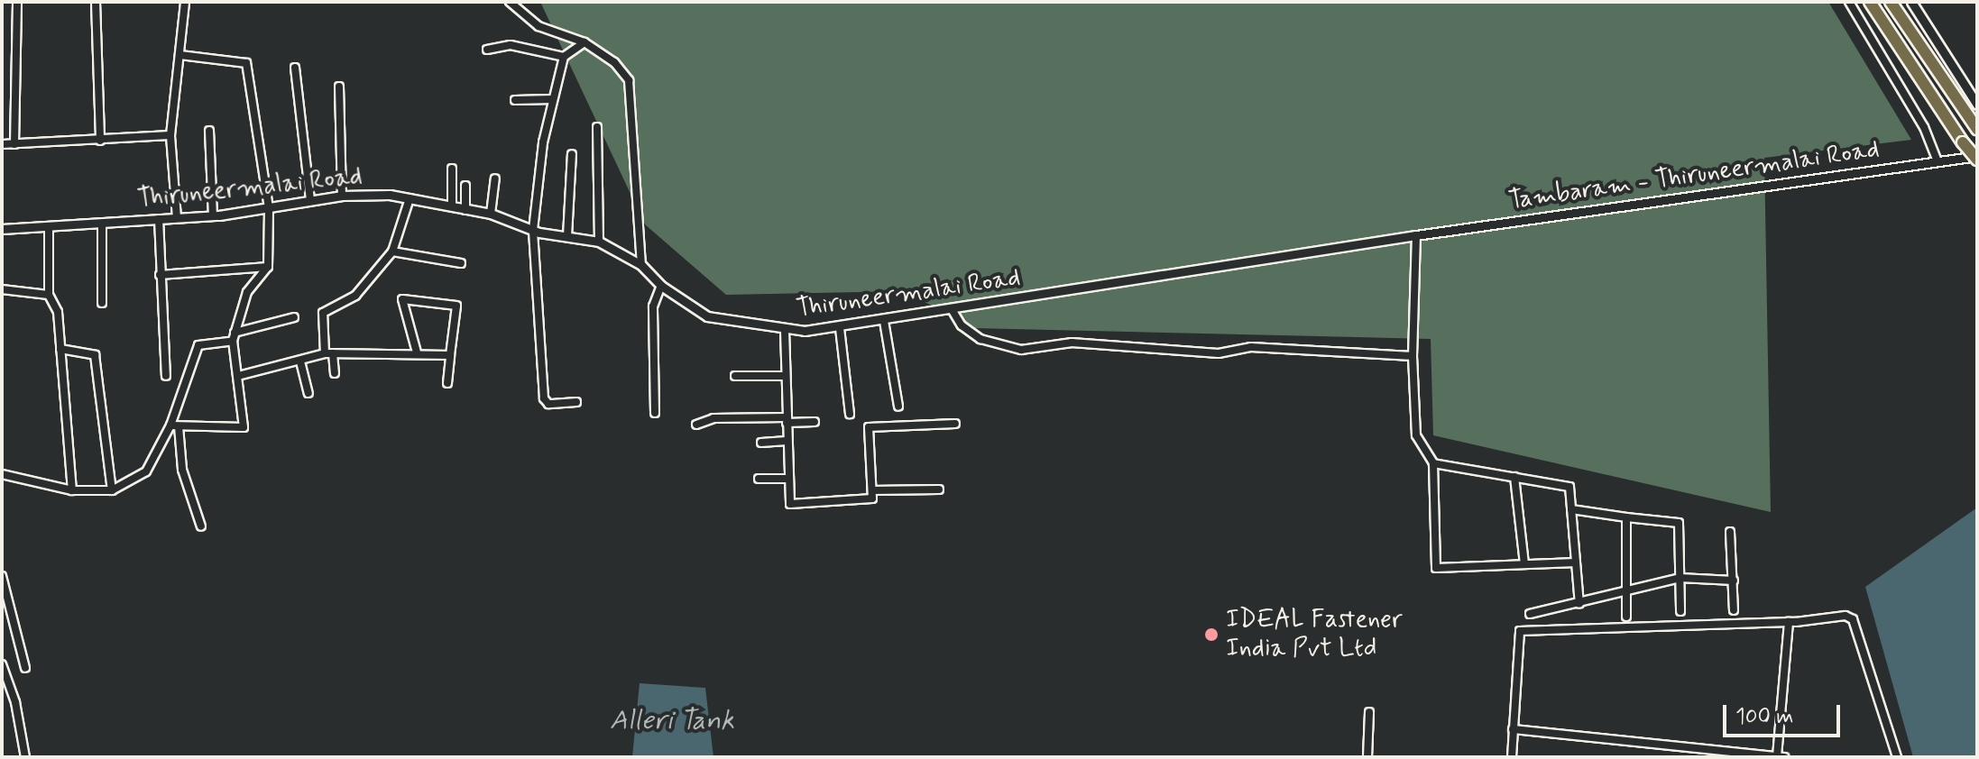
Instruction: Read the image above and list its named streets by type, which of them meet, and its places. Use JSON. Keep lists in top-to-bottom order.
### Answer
{
  "streets": {
    "street": ["Tambaram - Thiruneermalai Road", "Thiruneermalai Road"]
  },
  "crossings": [
    ["Tambaram - Thiruneermalai Road", "Thiruneermalai Road"]
  ],
  "water": ["Alleri Tank"],
  "places": ["IDEAL Fastener India Pvt Ltd"],
  "scale_bar": "100 m"
}
